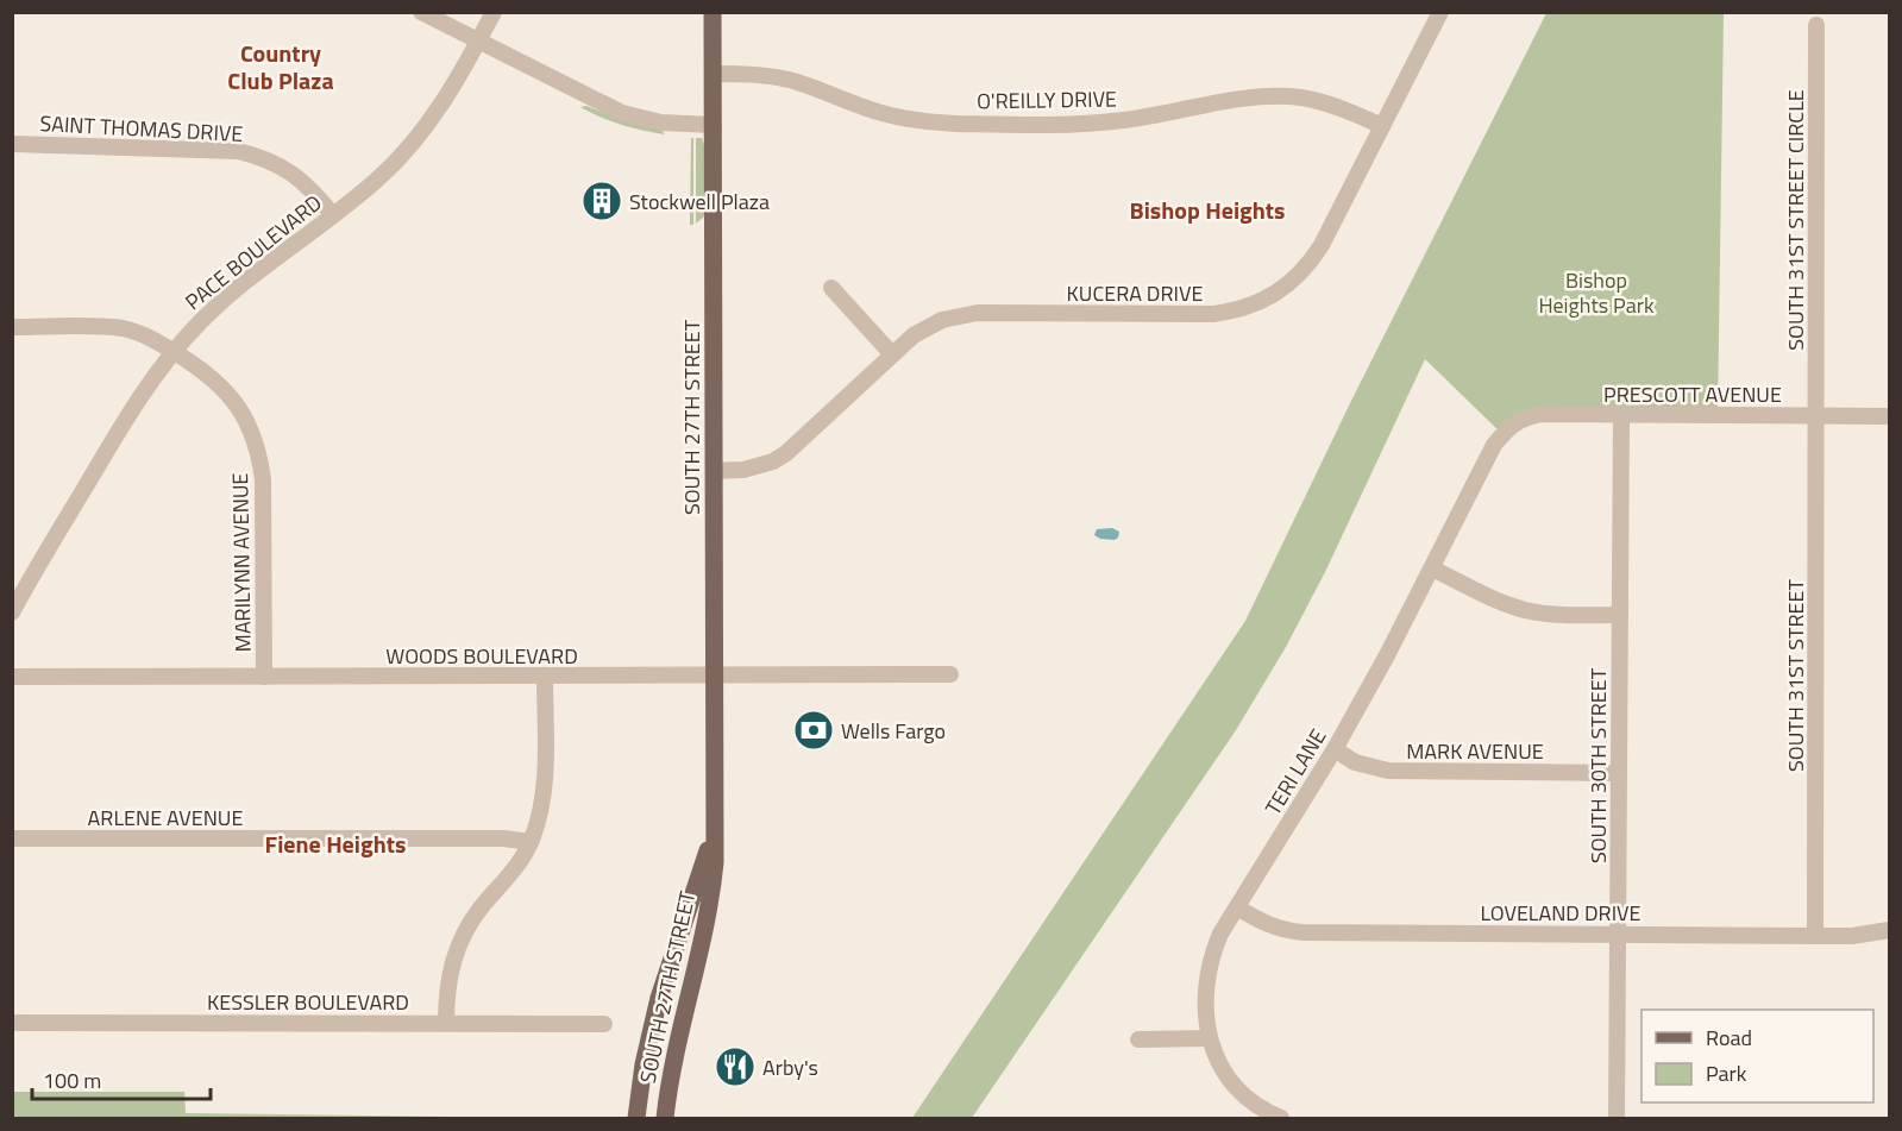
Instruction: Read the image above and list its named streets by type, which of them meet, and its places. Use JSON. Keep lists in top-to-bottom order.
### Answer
{
  "streets": {
    "main road": ["SOUTH 27TH STREET"],
    "street": [
      "O'REILLY DRIVE",
      "SAINT THOMAS DRIVE",
      "SOUTH 31ST STREET CIRCLE",
      "PACE BOULEVARD",
      "KUCERA DRIVE",
      "PRESCOTT AVENUE",
      "MARILYNN AVENUE",
      "WOODS BOULEVARD",
      "SOUTH 31ST STREET",
      "MARK AVENUE",
      "SOUTH 30TH STREET",
      "TERI LANE",
      "ARLENE AVENUE",
      "LOVELAND DRIVE",
      "KESSLER BOULEVARD"
    ]
  },
  "crossings": [
    ["O'REILLY DRIVE", "KUCERA DRIVE"],
    ["O'REILLY DRIVE", "SOUTH 27TH STREET"],
    ["SAINT THOMAS DRIVE", "PACE BOULEVARD"],
    ["SOUTH 31ST STREET CIRCLE", "PRESCOTT AVENUE"],
    ["SOUTH 31ST STREET CIRCLE", "SOUTH 31ST STREET"],
    ["PACE BOULEVARD", "MARILYNN AVENUE"],
    ["KUCERA DRIVE", "SOUTH 27TH STREET"],
    ["PRESCOTT AVENUE", "SOUTH 31ST STREET"],
    ["PRESCOTT AVENUE", "SOUTH 30TH STREET"],
    ["PRESCOTT AVENUE", "TERI LANE"],
    ["SOUTH 27TH STREET", "WOODS BOULEVARD"],
    ["MARILYNN AVENUE", "WOODS BOULEVARD"],
    ["SOUTH 31ST STREET", "LOVELAND DRIVE"],
    ["MARK AVENUE", "SOUTH 30TH STREET"],
    ["MARK AVENUE", "TERI LANE"],
    ["SOUTH 30TH STREET", "LOVELAND DRIVE"],
    ["TERI LANE", "LOVELAND DRIVE"]
  ],
  "districts": ["Country Club Plaza", "Bishop Heights", "Fiene Heights"],
  "parks": ["Bishop Heights Park"],
  "places": {
    "building": ["Stockwell Plaza"],
    "bank": ["Wells Fargo"],
    "restaurant": ["Arby's"]
  },
  "legend": ["Road", "Park"],
  "scale_bar": "100 m"
}
